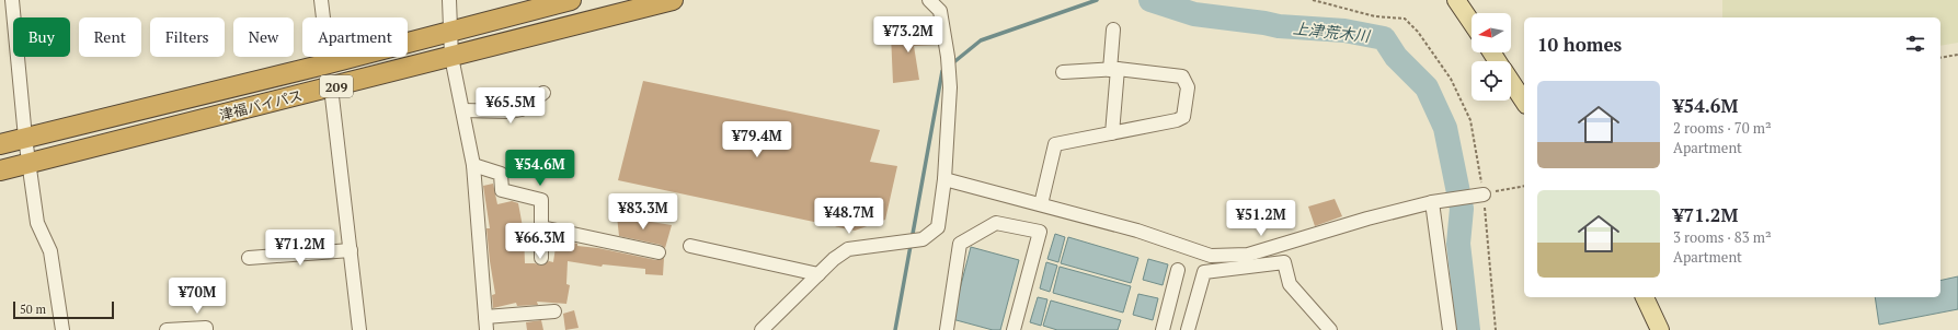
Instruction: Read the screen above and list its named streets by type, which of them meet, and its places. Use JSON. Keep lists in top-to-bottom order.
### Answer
{
  "streets": {
    "highway": ["209", "津福バイパス"]
  },
  "water": ["上津荒木川"],
  "scale_bar": "50 m",
  "north": "left",
  "page": {
    "price": [
      "¥73.2M",
      "¥65.5M",
      "¥79.4M",
      "¥54.6M",
      "¥83.3M",
      "¥48.7M",
      "¥51.2M",
      "¥66.3M",
      "¥71.2M",
      "¥70M"
    ],
    "chip": [
      "Buy",
      "Rent",
      "Filters",
      "New",
      "Apartment"
    ],
    "heading": "10 homes",
    "list": [
      {
        "name": "¥54.6M",
        "note": "2 rooms · 70 m² · Apartment"
      },
      {
        "name": "¥71.2M",
        "note": "3 rooms · 83 m² · Apartment"
      }
    ],
    "scale": "50 m"
  }
}
